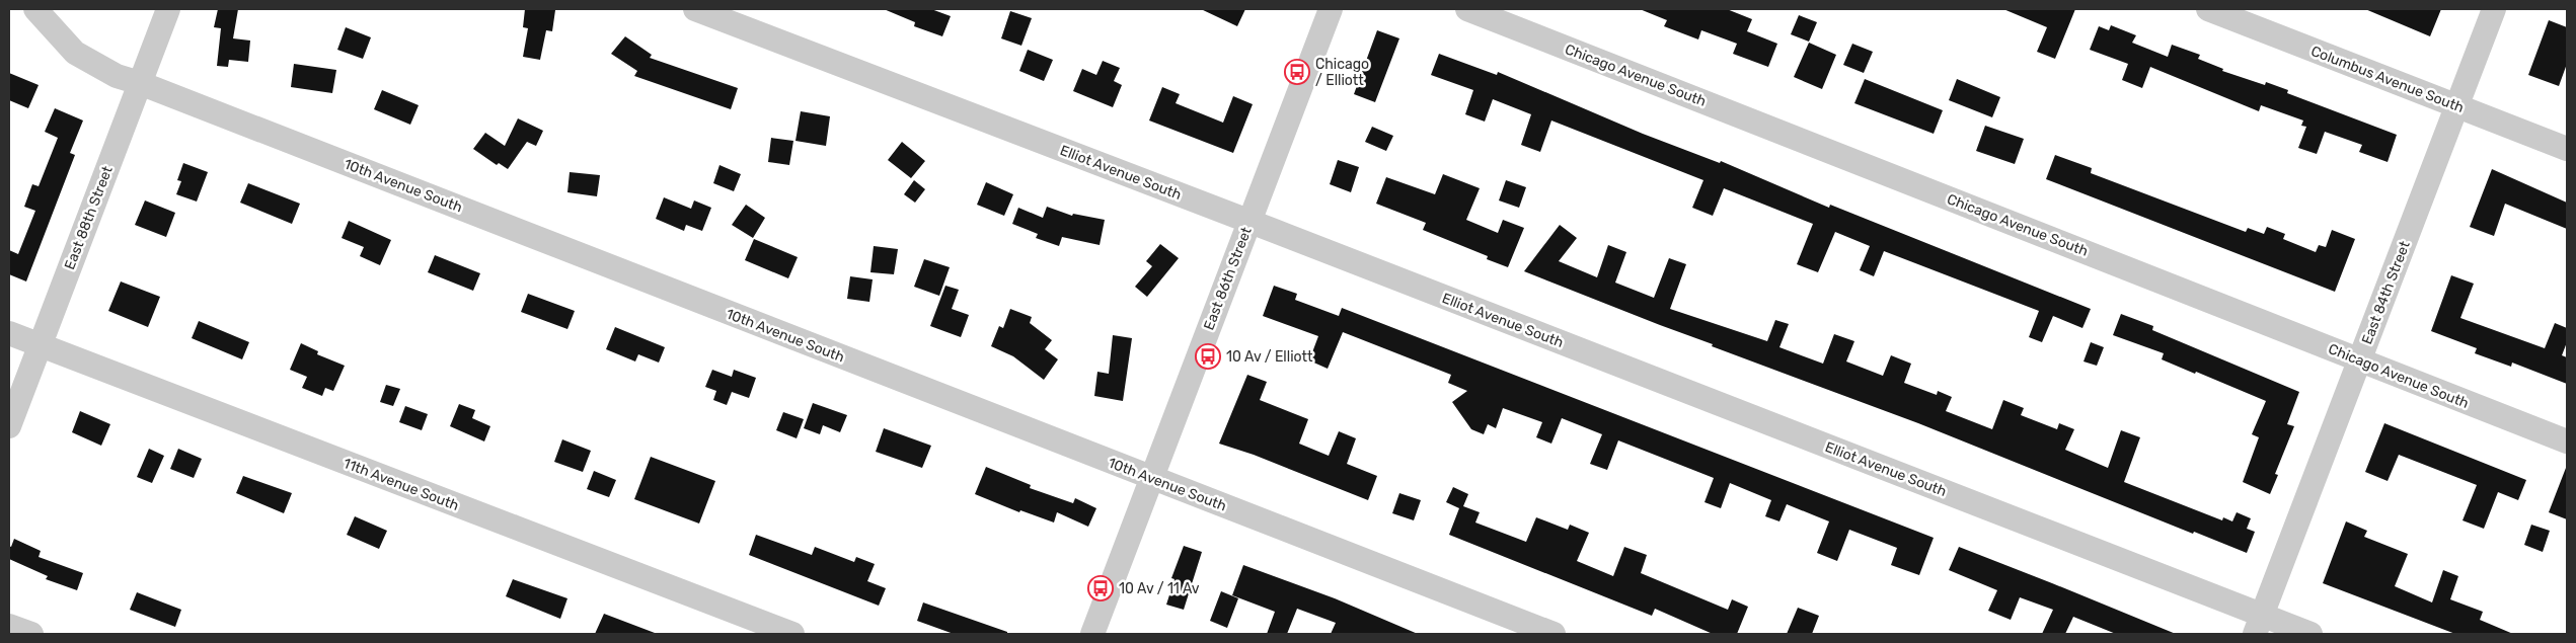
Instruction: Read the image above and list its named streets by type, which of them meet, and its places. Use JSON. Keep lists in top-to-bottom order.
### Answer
{
  "streets": {
    "street": [
      "Chicago Avenue South",
      "Columbus Avenue South",
      "Elliot Avenue South",
      "10th Avenue South",
      "East 88th Street",
      "East 86th Street",
      "East 84th Street",
      "11th Avenue South"
    ]
  },
  "crossings": [
    ["Chicago Avenue South", "East 84th Street"],
    ["Columbus Avenue South", "East 84th Street"],
    ["Elliot Avenue South", "East 86th Street"],
    ["Elliot Avenue South", "East 84th Street"],
    ["10th Avenue South", "East 88th Street"],
    ["10th Avenue South", "East 86th Street"],
    ["East 88th Street", "11th Avenue South"]
  ],
  "places": {
    "bus stop": ["Chicago / Elliott", "10 Av / Elliott", "10 Av / 11 Av"]
  }
}
